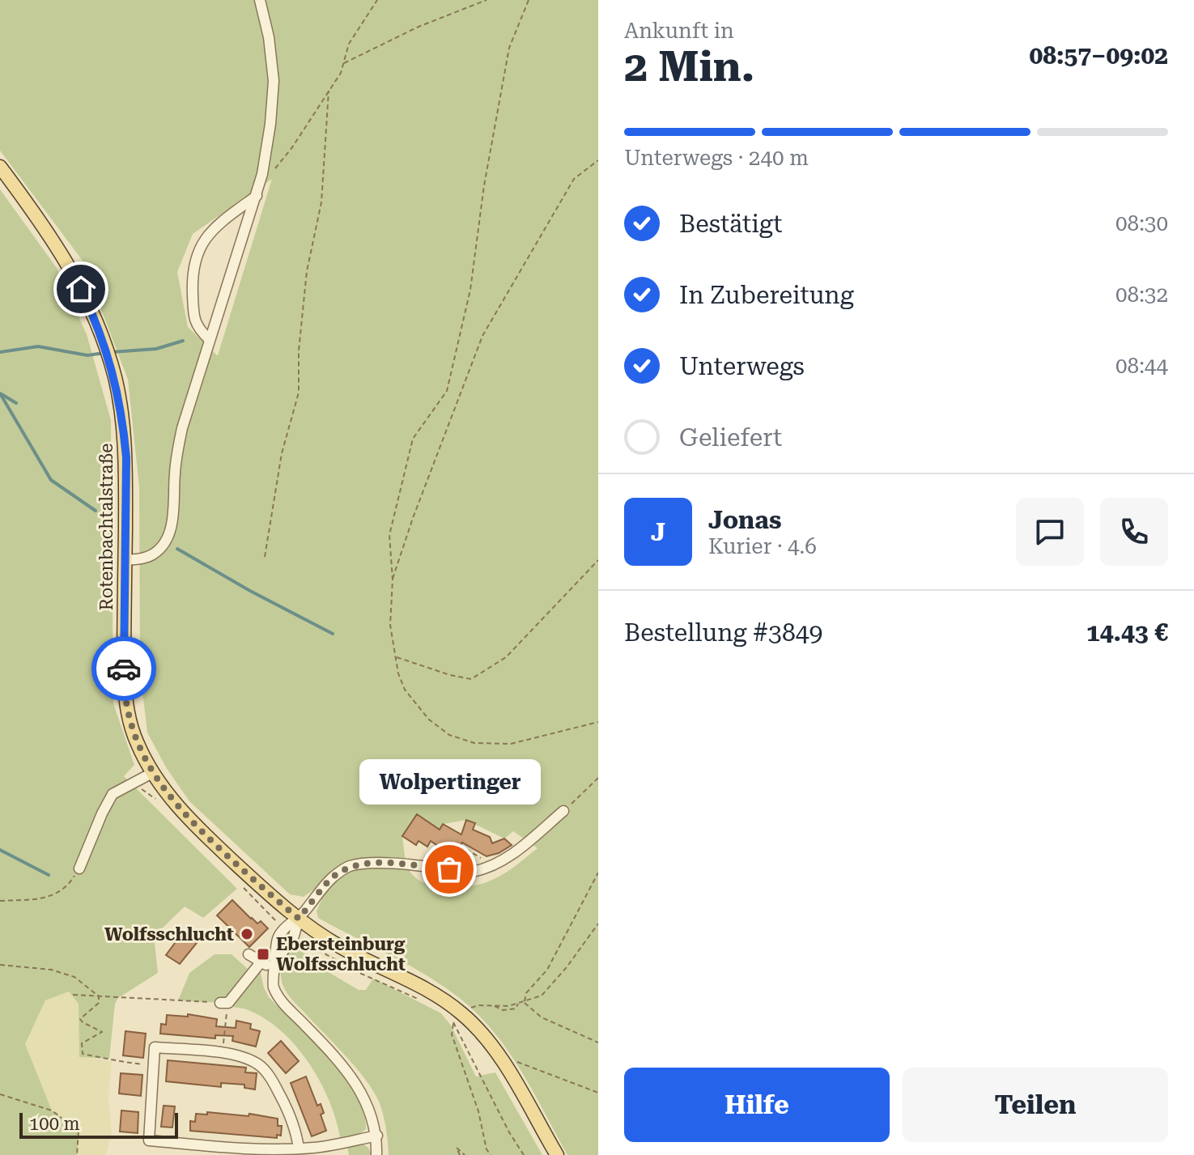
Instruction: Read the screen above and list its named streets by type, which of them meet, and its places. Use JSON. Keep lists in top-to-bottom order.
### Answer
{
  "streets": {
    "main road": ["Rotenbachtalstraße"]
  },
  "places": {
    "other": ["Wolpertinger", "Wolfsschlucht"],
    "transit": ["Ebersteinburg Wolfsschlucht"]
  },
  "scale_bar": "100 m",
  "page": {
    "heading": ["2 Min.", "Ankunft in", "08:57–09:02"],
    "panel": [
      "Jonas",
      "Kurier · 4.6",
      "Bestellung #3849",
      "14.43 €"
    ],
    "bar": "Unterwegs · 240 m",
    "list": [
      ["Bestätigt", "08:30"],
      ["In Zubereitung", "08:32"],
      ["Unterwegs", "08:44"],
      "Geliefert"
    ],
    "round": "J",
    "bubble": "Wolpertinger",
    "buttons": ["Hilfe", "Teilen"],
    "scale": "100 m"
  }
}
